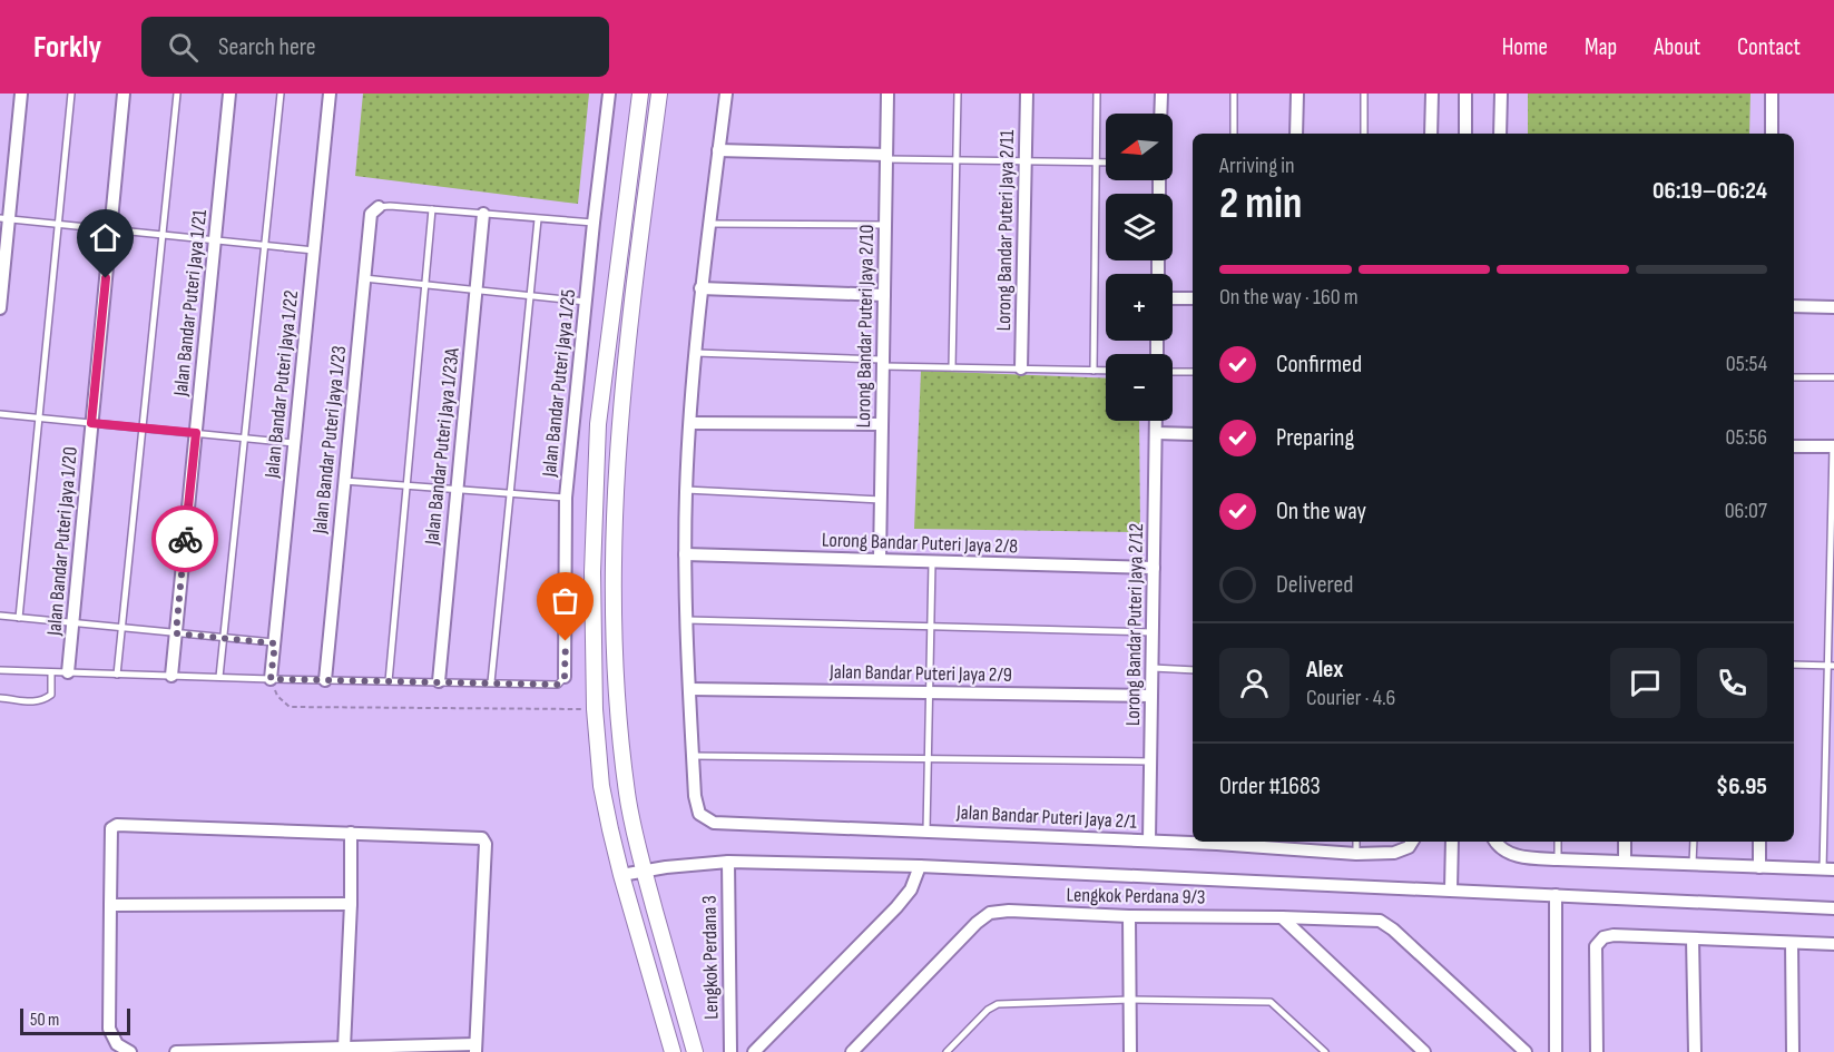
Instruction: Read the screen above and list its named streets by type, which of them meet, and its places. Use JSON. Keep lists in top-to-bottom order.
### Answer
{
  "streets": {
    "street": [
      "Lorong Bandar Puteri Jaya 2/11",
      "Jalan Bandar Puteri Jaya 1/21",
      "Lorong Bandar Puteri Jaya 2/10",
      "Jalan Bandar Puteri Jaya 1/25",
      "Jalan Bandar Puteri Jaya 1/22",
      "Jalan Bandar Puteri Jaya 1/23",
      "Jalan Bandar Puteri Jaya 1/23A",
      "Jalan Bandar Puteri Jaya 1/20",
      "Lorong Bandar Puteri Jaya 2/8",
      "Lorong Bandar Puteri Jaya 2/12",
      "Jalan Bandar Puteri Jaya 2/9",
      "Jalan Bandar Puteri Jaya 2/1",
      "Lengkok Perdana 9/3",
      "Lengkok Perdana 3"
    ]
  },
  "crossings": [
    ["Lorong Bandar Puteri Jaya 2/10", "Lorong Bandar Puteri Jaya 2/8"],
    ["Lorong Bandar Puteri Jaya 2/8", "Lorong Bandar Puteri Jaya 2/12"],
    ["Lorong Bandar Puteri Jaya 2/12", "Jalan Bandar Puteri Jaya 2/9"],
    ["Lorong Bandar Puteri Jaya 2/12", "Jalan Bandar Puteri Jaya 2/1"]
  ],
  "scale_bar": "50 m",
  "north": "left",
  "page": {
    "header": "Forkly",
    "search": "Search here",
    "nav": [
      "Home",
      "Map",
      "About",
      "Contact"
    ],
    "map_buttons": ["+", "−"],
    "heading": ["2 min", "Arriving in", "06:19–06:24"],
    "panel": [
      "Alex",
      "Courier · 4.6",
      "Order #1683",
      "$6.95"
    ],
    "bar": "On the way · 160 m",
    "list": [
      ["Confirmed", "05:54"],
      ["Preparing", "05:56"],
      ["On the way", "06:07"],
      "Delivered"
    ],
    "scale": "50 m"
  }
}
